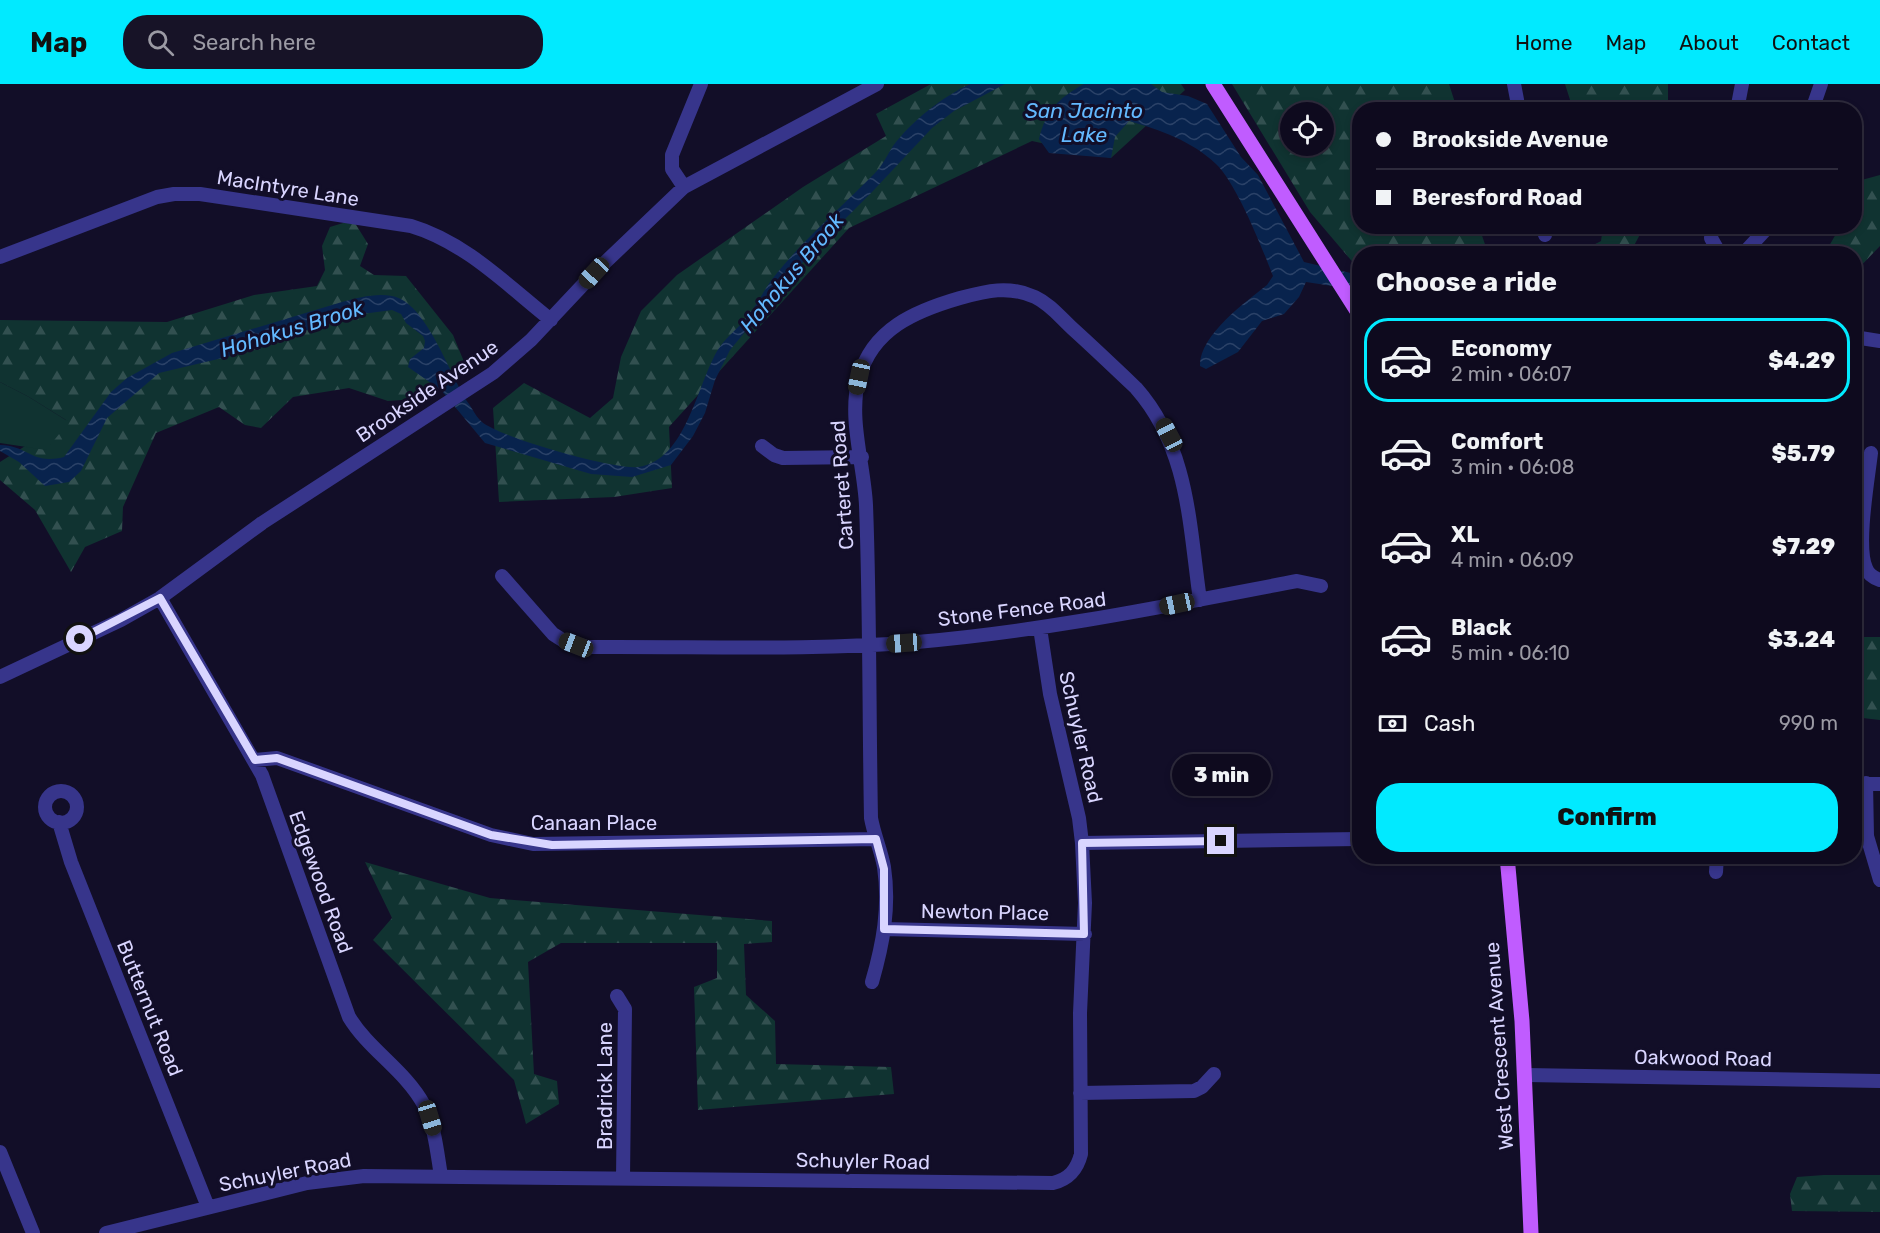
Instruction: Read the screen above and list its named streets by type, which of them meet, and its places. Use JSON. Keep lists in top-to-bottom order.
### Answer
{
  "streets": {
    "main road": ["West Crescent Avenue"],
    "street": [
      "MacIntyre Lane",
      "Brookside Avenue",
      "Carteret Road",
      "Stone Fence Road",
      "Schuyler Road",
      "Canaan Place",
      "Edgewood Road",
      "Newton Place",
      "Butternut Road",
      "Oakwood Road",
      "Bradrick Lane"
    ]
  },
  "crossings": [
    ["MacIntyre Lane", "Brookside Avenue"],
    ["Brookside Avenue", "Edgewood Road"],
    ["Carteret Road", "Stone Fence Road"],
    ["Carteret Road", "Canaan Place"],
    ["Carteret Road", "Newton Place"],
    ["Stone Fence Road", "Schuyler Road"],
    ["Schuyler Road", "Edgewood Road"],
    ["Schuyler Road", "Newton Place"],
    ["Schuyler Road", "Butternut Road"],
    ["Schuyler Road", "Bradrick Lane"],
    ["Canaan Place", "Edgewood Road"],
    ["West Crescent Avenue", "Oakwood Road"]
  ],
  "water": ["San Jacinto Lake", "Hohokus Brook"],
  "page": {
    "header": "Map",
    "search": "Search here",
    "nav": [
      "Home",
      "Map",
      "About",
      "Contact"
    ],
    "banner": ["Brookside Avenue", "Beresford Road"],
    "heading": "Choose a ride",
    "list": [
      {
        "name": "Economy",
        "note": "2 min · 06:07",
        "value": "$4.29"
      },
      {
        "name": "Comfort",
        "note": "3 min · 06:08",
        "value": "$5.79"
      },
      {
        "name": "XL",
        "note": "4 min · 06:09",
        "value": "$7.29"
      },
      {
        "name": "Black",
        "note": "5 min · 06:10",
        "value": "$3.24"
      }
    ],
    "pay": ["Cash", "990 m"],
    "bubble": "3 min",
    "buttons": "Confirm"
  }
}
